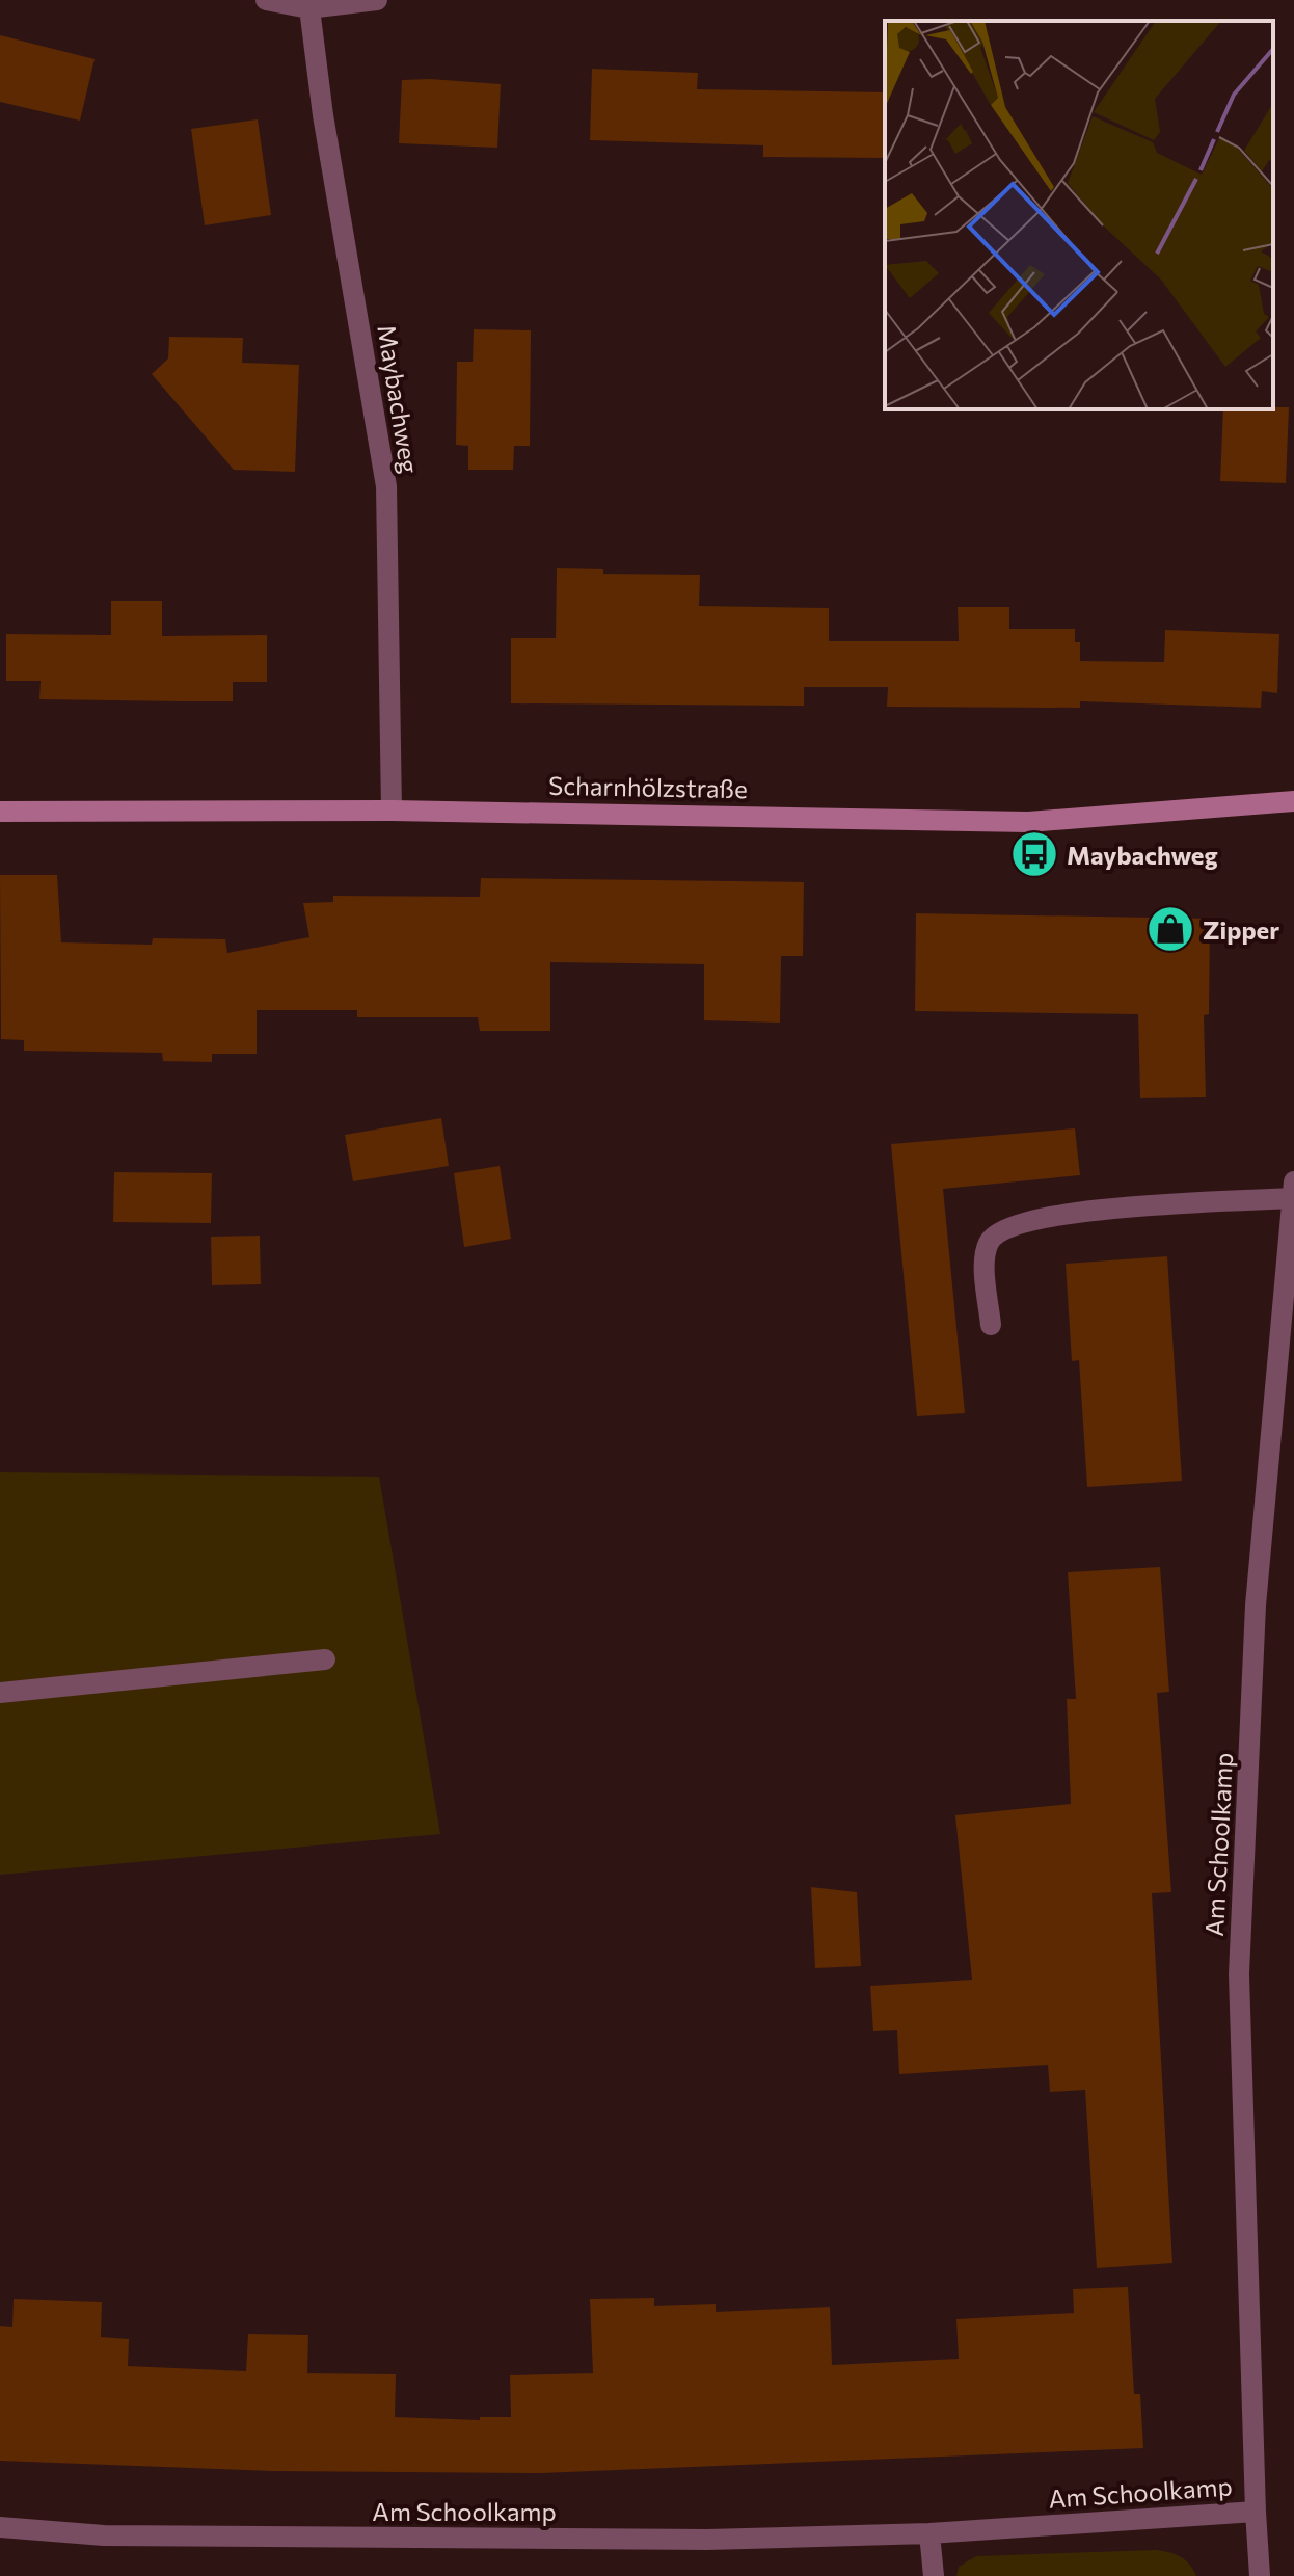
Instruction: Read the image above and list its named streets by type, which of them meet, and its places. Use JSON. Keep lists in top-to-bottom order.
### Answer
{
  "streets": {
    "main road": ["Scharnhölzstraße"],
    "street": ["Maybachweg", "Am Schoolkamp"]
  },
  "crossings": [
    ["Maybachweg", "Scharnhölzstraße"]
  ],
  "places": {
    "bus stop": ["Maybachweg"],
    "shop": ["Zipper"]
  }
}
